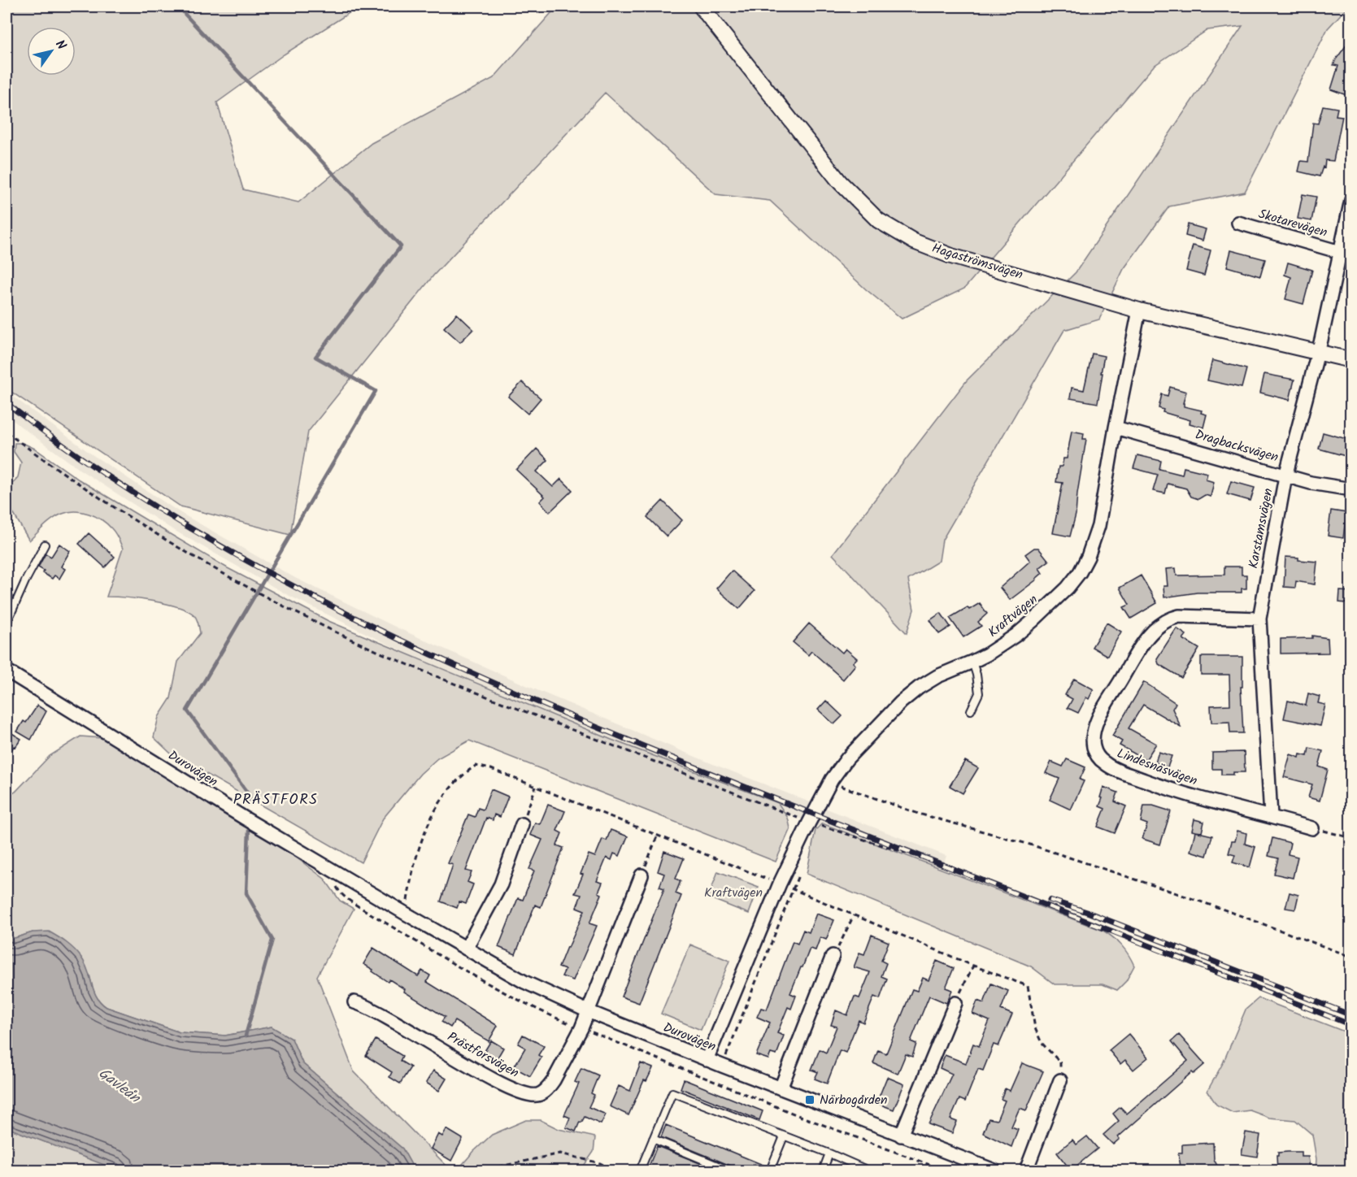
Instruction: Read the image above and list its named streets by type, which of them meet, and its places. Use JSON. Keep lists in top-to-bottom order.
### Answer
{
  "streets": {
    "street": [
      "Skotarevägen",
      "Hagaströmsvägen",
      "Dragbacksvägen",
      "Karstamsvägen",
      "Kraftvägen",
      "Lindesnäsvägen",
      "Durovägen",
      "Prästforsvägen"
    ]
  },
  "crossings": [
    ["Skotarevägen", "Karstamsvägen"],
    ["Hagaströmsvägen", "Karstamsvägen"],
    ["Hagaströmsvägen", "Kraftvägen"],
    ["Dragbacksvägen", "Karstamsvägen"],
    ["Dragbacksvägen", "Kraftvägen"],
    ["Karstamsvägen", "Lindesnäsvägen"],
    ["Kraftvägen", "Durovägen"],
    ["Durovägen", "Prästforsvägen"]
  ],
  "districts": ["PRÄSTFORS"],
  "water": ["Gavleån"],
  "parks": ["Kraftvägen"],
  "places": {
    "transit": ["Närbogården"]
  },
  "north": "top right"
}
